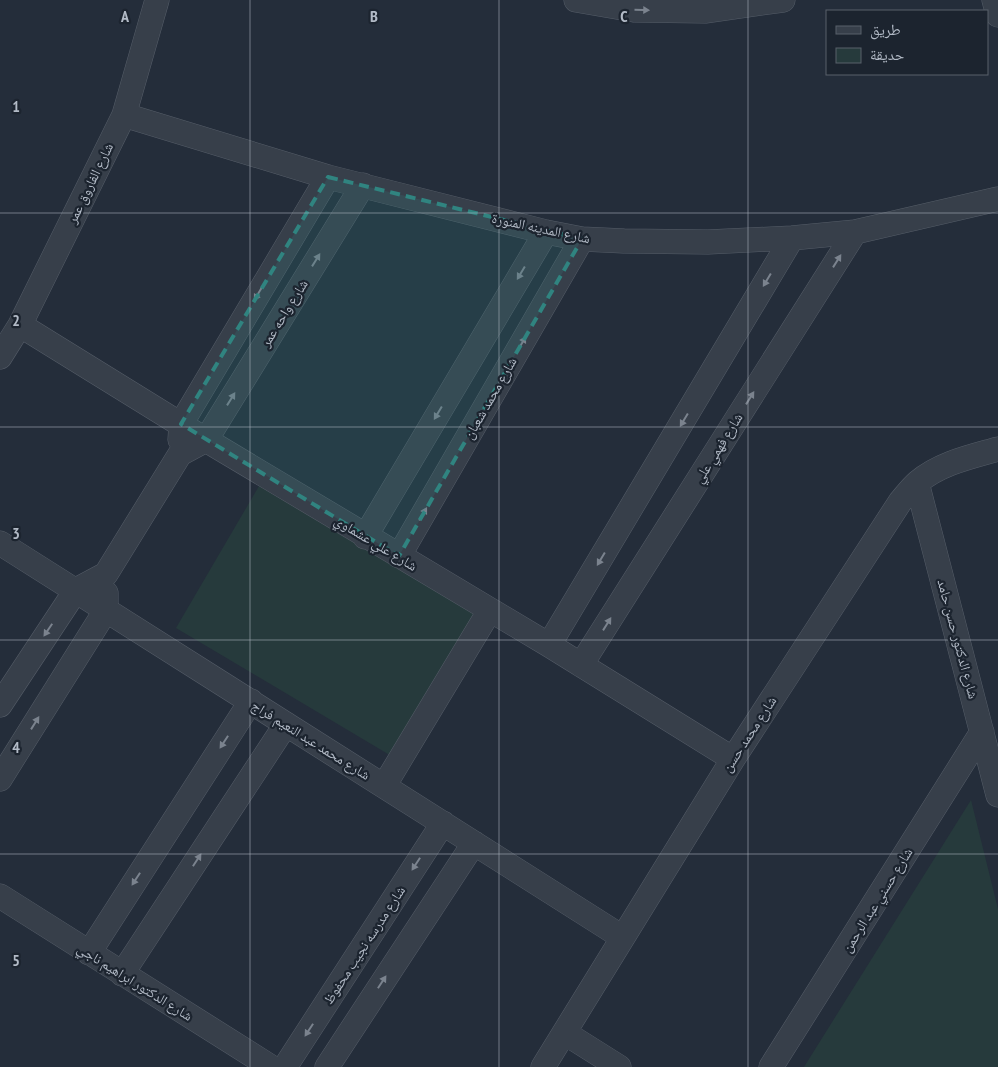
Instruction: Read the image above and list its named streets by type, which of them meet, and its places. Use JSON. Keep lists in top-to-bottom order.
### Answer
{
  "streets": {
    "street": [
      "شارع الفاروق عمر",
      "شارع المدينه المنورة",
      "شارع واحه عمر",
      "شارع محمد شعبان",
      "شارع فهمي علي",
      "شارع علي عشماوي",
      "شارع الدكتور حسن حامد",
      "شارع محمد حسن",
      "شارع محمد عبد النعيم فراج",
      "شارع حسني عبد الرحمن",
      "شارع مدرسه نجيب محفوظ",
      "شارع الدكتور ابراهيم ناجي"
    ]
  },
  "crossings": [
    ["شارع الفاروق عمر", "شارع المدينه المنورة"],
    ["شارع الفاروق عمر", "شارع علي عشماوي"],
    ["شارع المدينه المنورة", "شارع واحه عمر"],
    ["شارع المدينه المنورة", "شارع محمد شعبان"],
    ["شارع المدينه المنورة", "شارع فهمي علي"],
    ["شارع واحه عمر", "شارع علي عشماوي"],
    ["شارع محمد شعبان", "شارع علي عشماوي"],
    ["شارع فهمي علي", "شارع علي عشماوي"],
    ["شارع علي عشماوي", "شارع محمد حسن"],
    ["شارع الدكتور حسن حامد", "شارع محمد حسن"],
    ["شارع الدكتور حسن حامد", "شارع حسني عبد الرحمن"],
    ["شارع محمد حسن", "شارع محمد عبد النعيم فراج"],
    ["شارع محمد عبد النعيم فراج", "شارع مدرسه نجيب محفوظ"]
  ],
  "legend": ["طريق", "حديقة"],
  "grid": {
    "columns": ["A", "B", "C"],
    "rows": [
      "1",
      "2",
      "3",
      "4",
      "5"
    ]
  }
}
